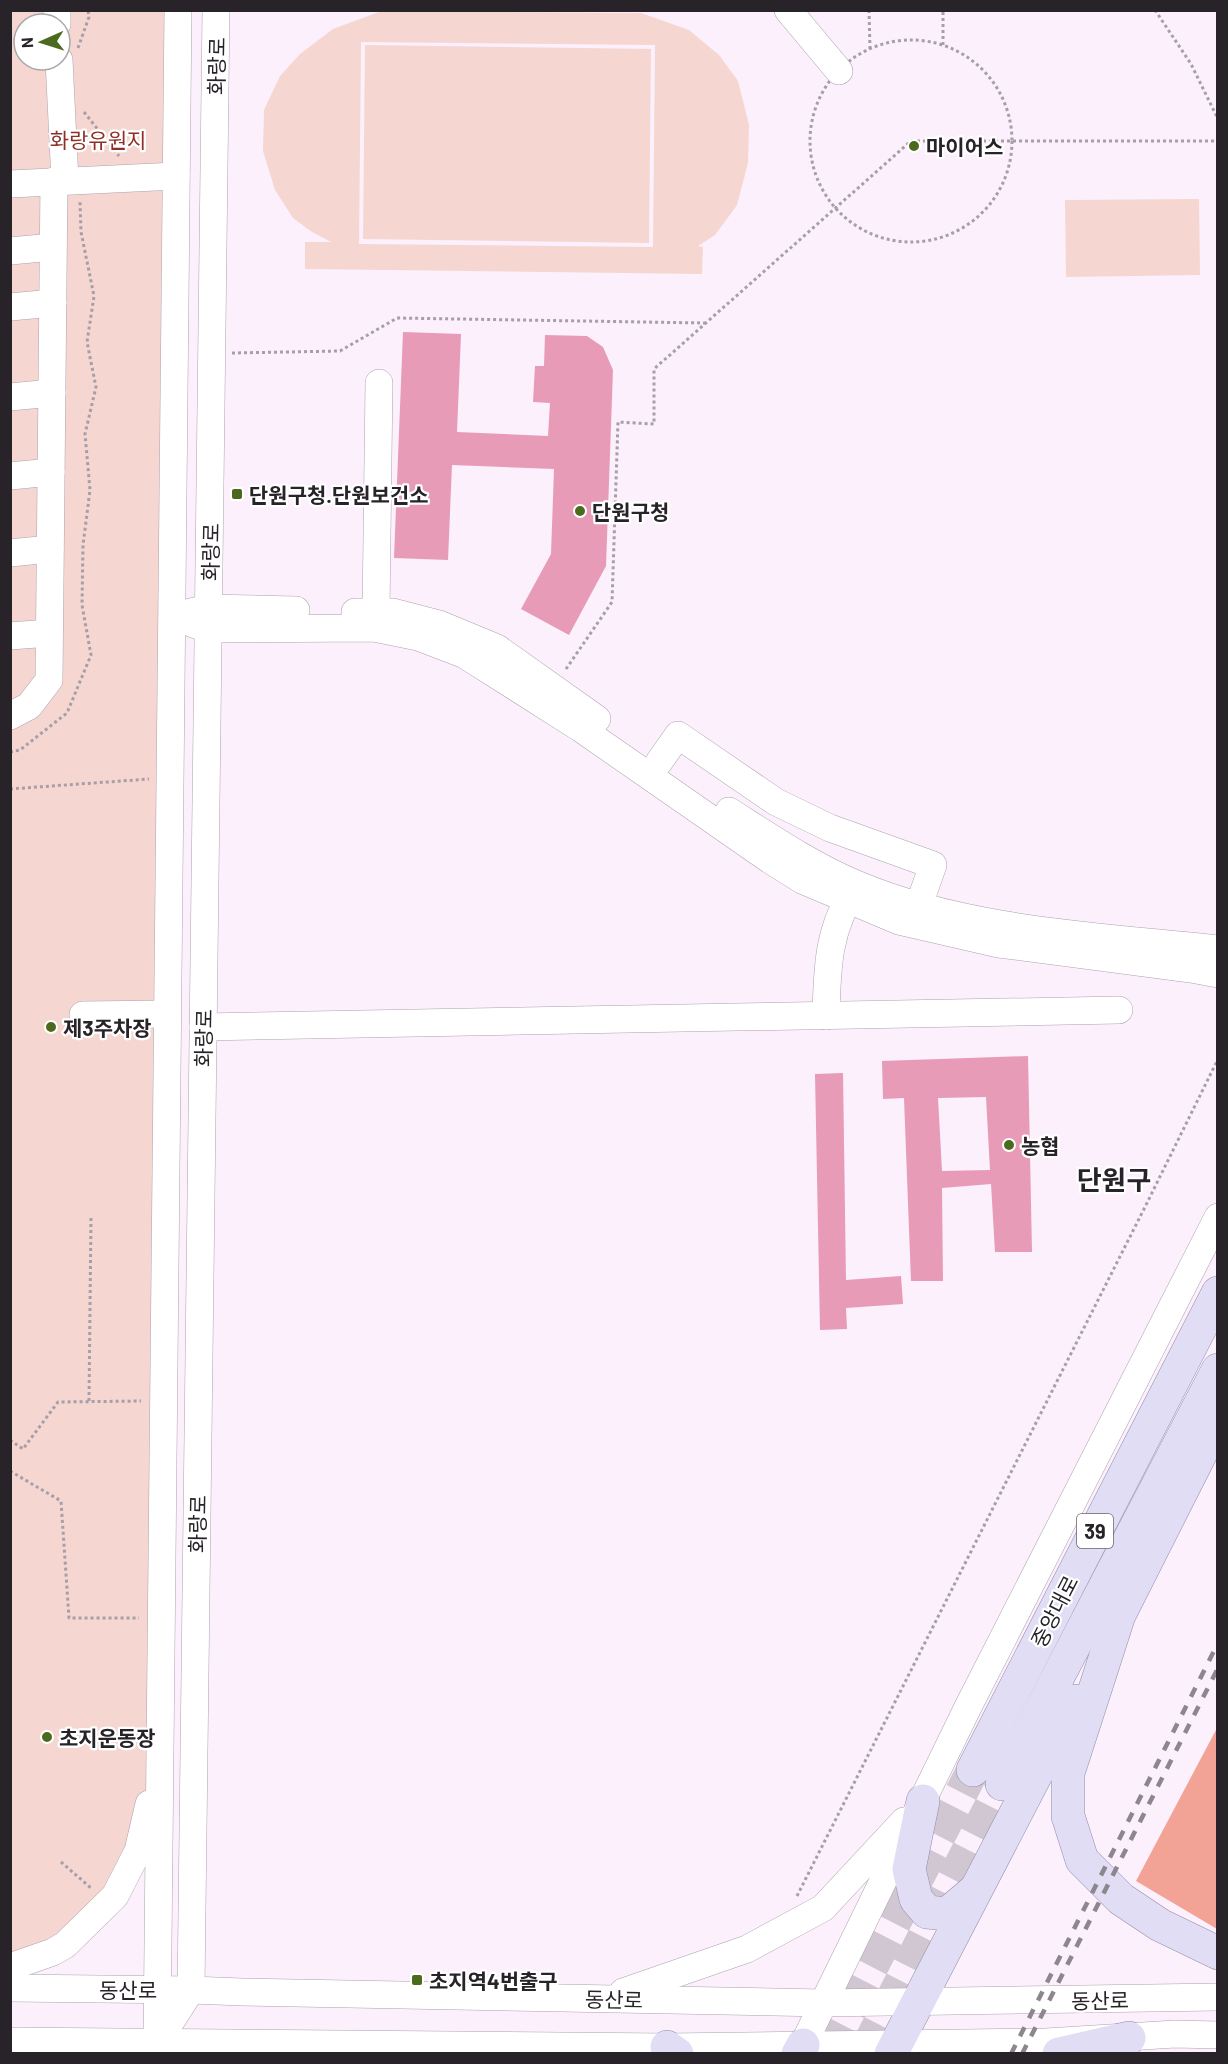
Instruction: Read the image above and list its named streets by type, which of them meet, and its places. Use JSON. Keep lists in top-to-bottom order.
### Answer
{
  "streets": {
    "main road": ["39", "중앙대로"],
    "street": ["화랑로", "동산로"]
  },
  "crossings": [
    ["화랑로", "동산로"]
  ],
  "districts": ["단원구"],
  "parks": ["화랑유원지"],
  "places": {
    "other": [
      "마이어스",
      "단원구청",
      "제3주차장",
      "농협",
      "초지운동장"
    ],
    "transit": ["단원구청.단원보건소", "초지역4번출구"]
  },
  "north": "left"
}
